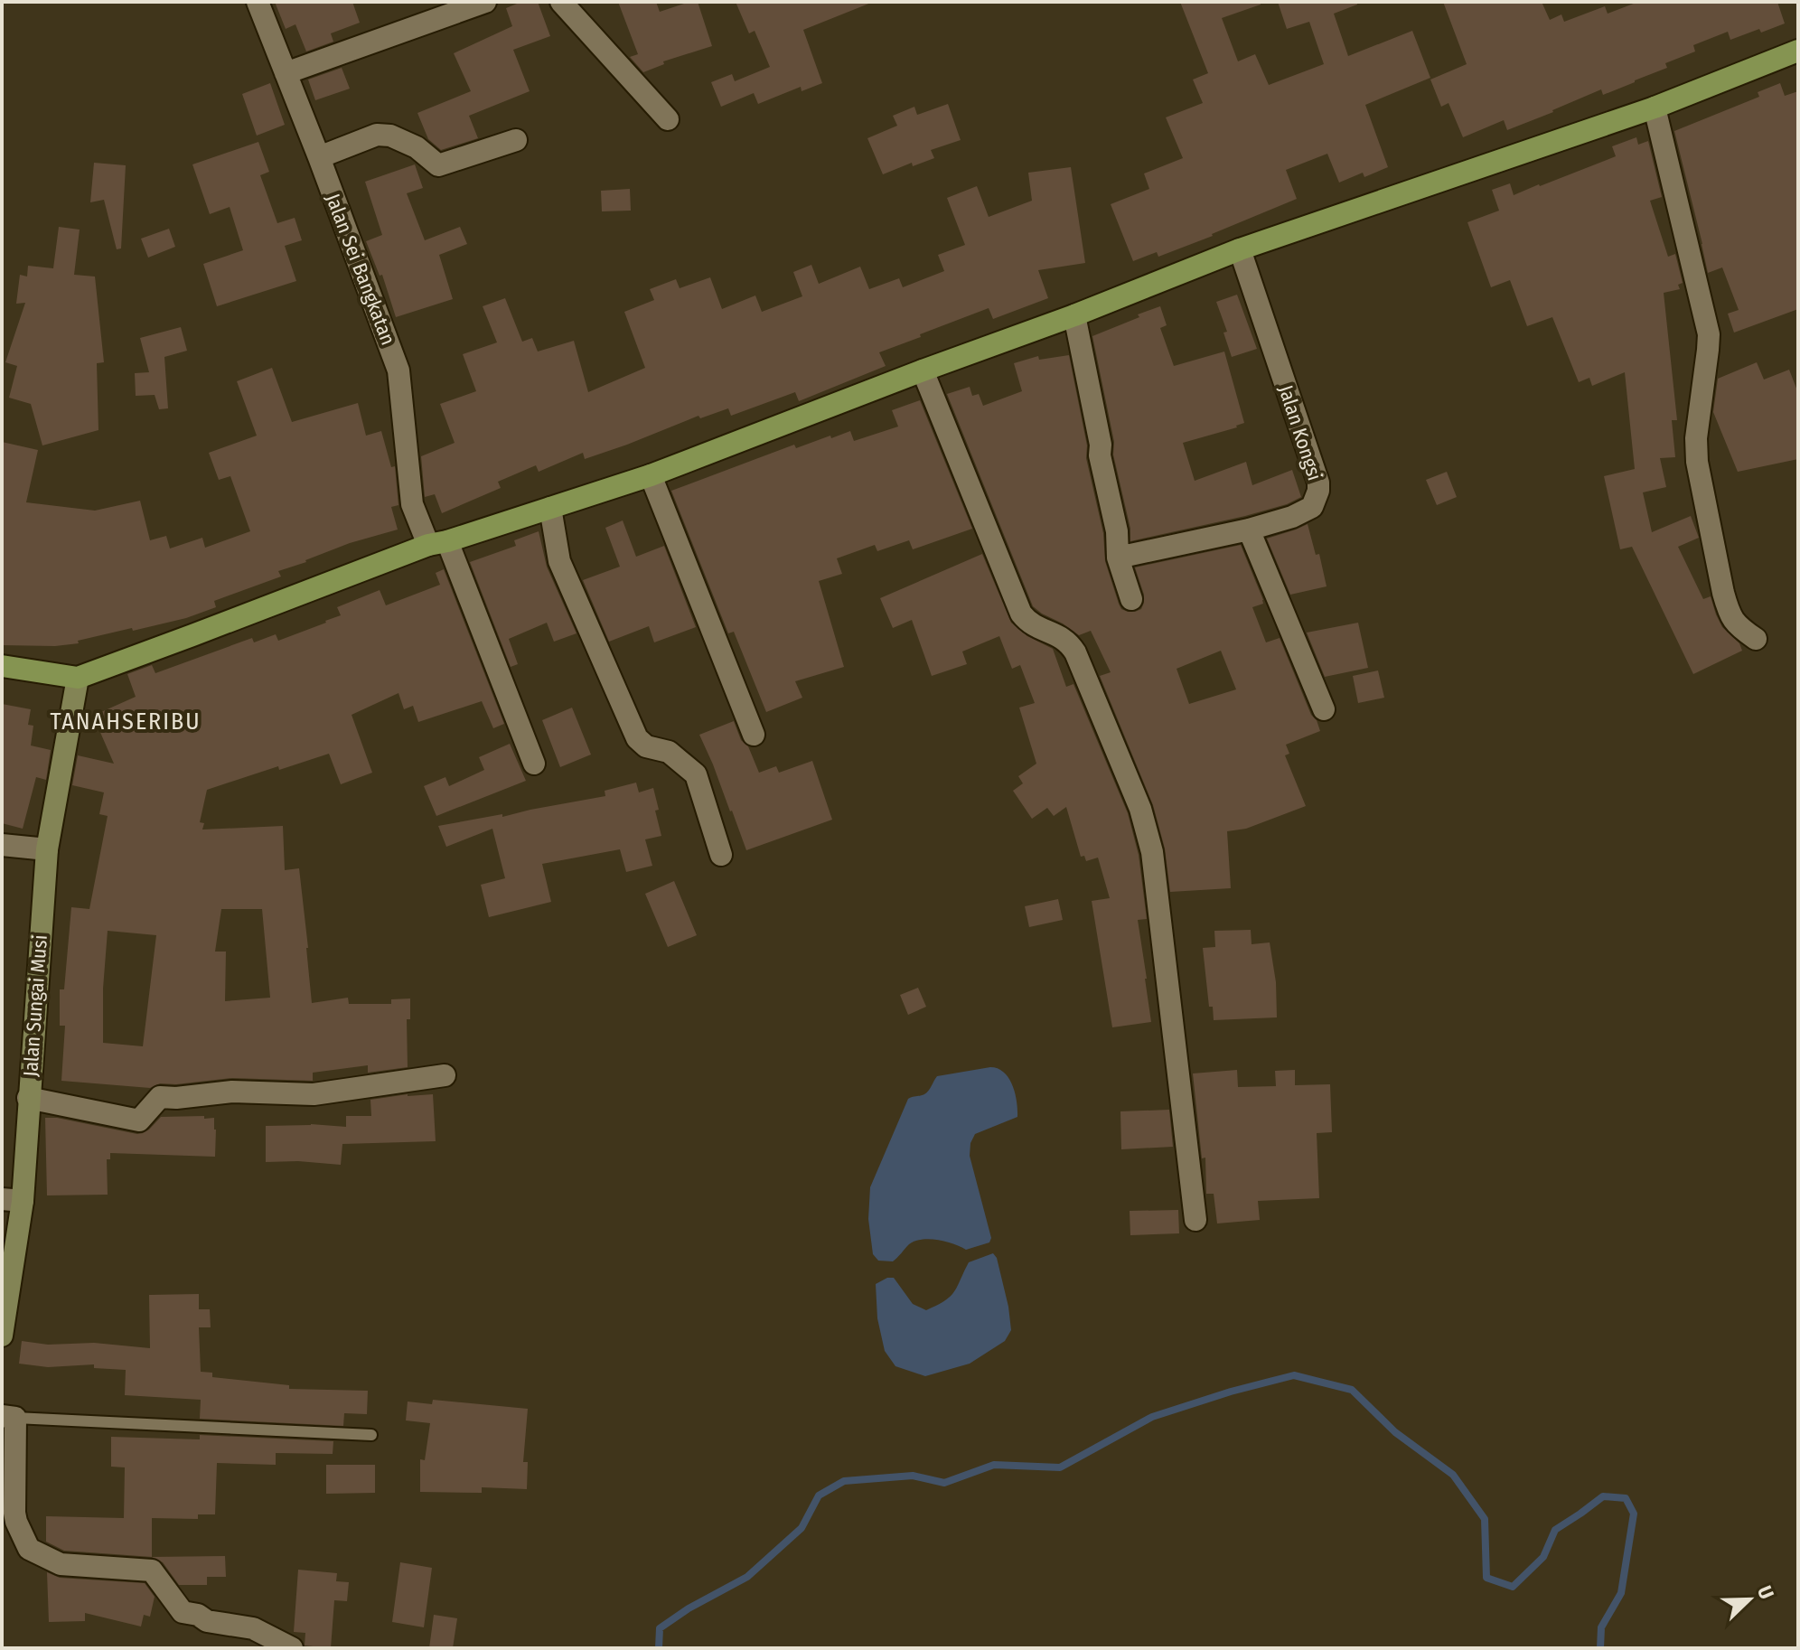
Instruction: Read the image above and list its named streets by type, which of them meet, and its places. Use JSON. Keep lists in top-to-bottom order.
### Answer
{
  "streets": {
    "main road": ["Jalan Sungai Musi"],
    "street": ["Jalan Sei Bangkatan", "Jalan Kongsi"]
  },
  "districts": ["TANAHSERIBU"],
  "north": "top right"
}
